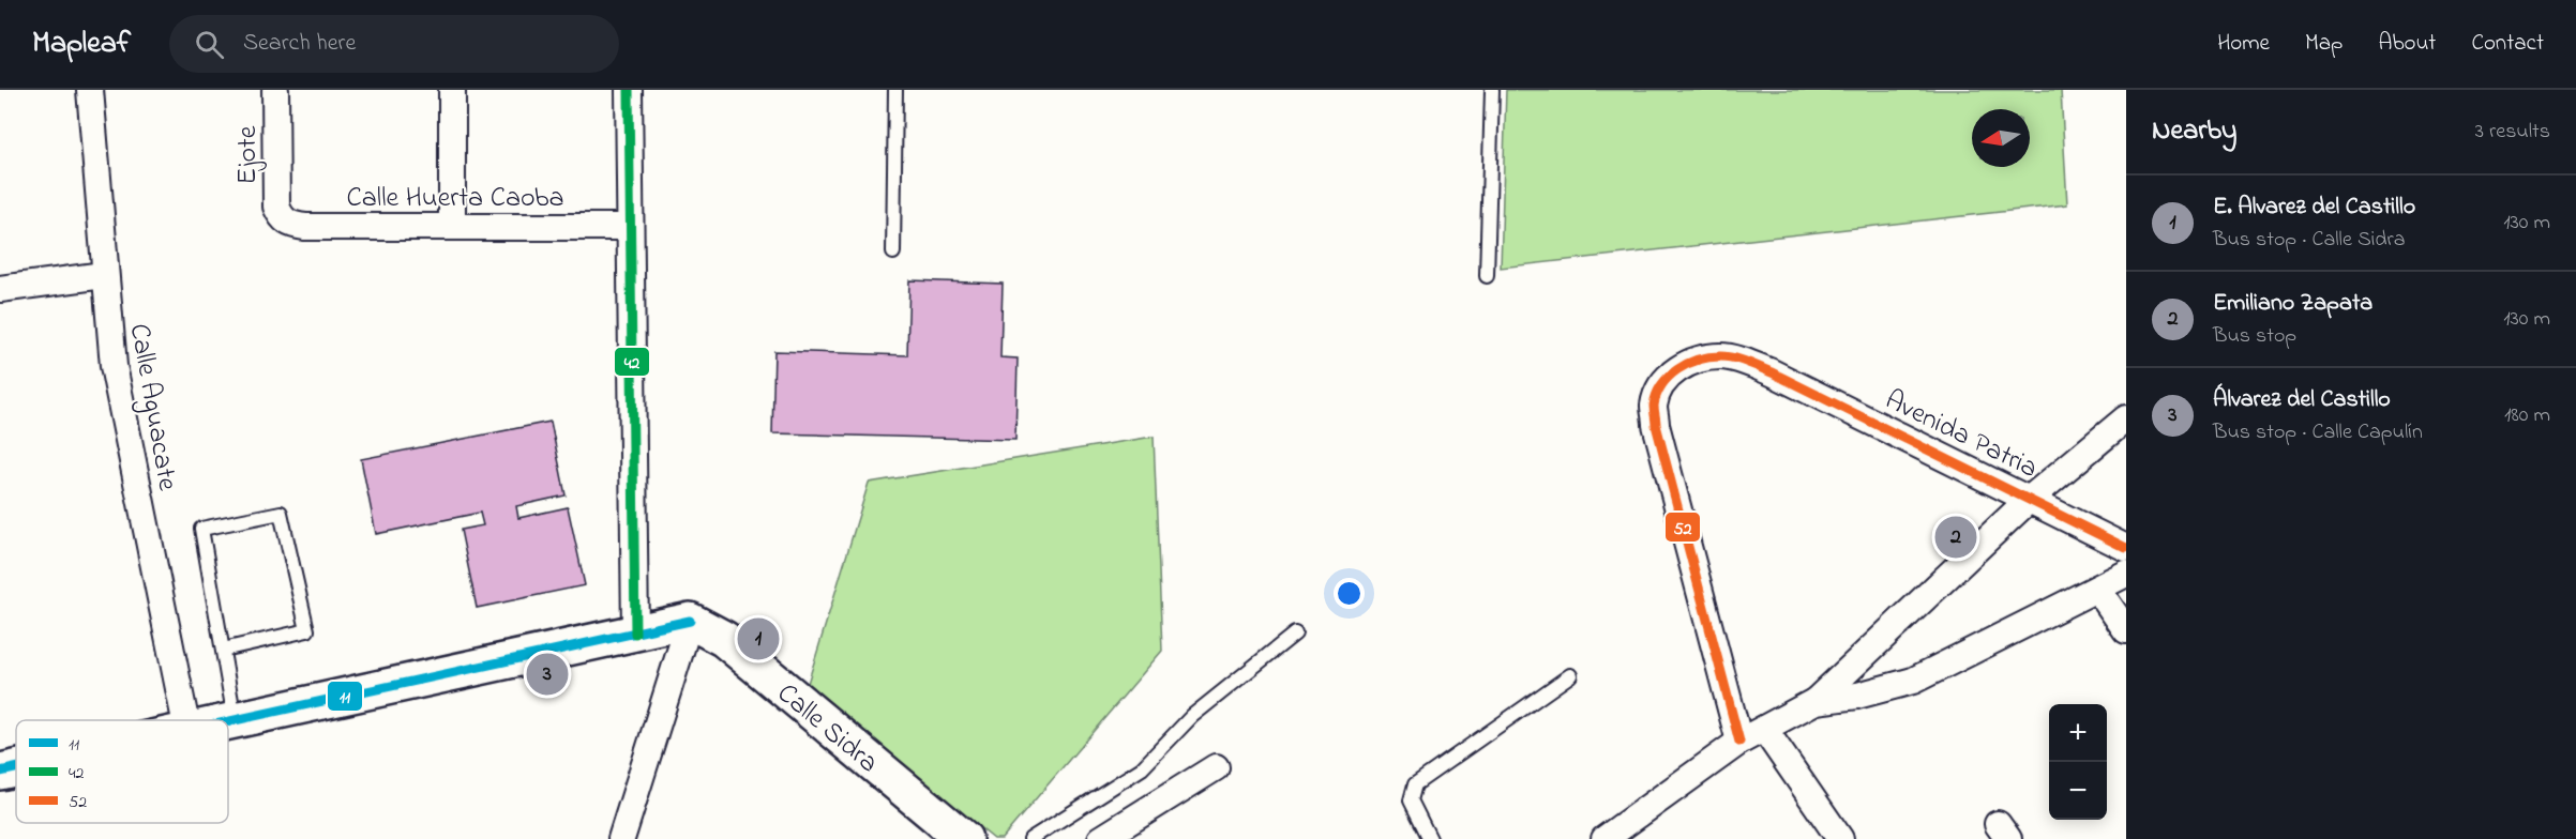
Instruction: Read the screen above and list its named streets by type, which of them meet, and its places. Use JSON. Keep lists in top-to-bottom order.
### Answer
{
  "streets": {
    "street": [
      "Ejote",
      "Calle Huerta Caoba",
      "Calle Aguacate",
      "Avenida Patria",
      "Calle Sidra"
    ]
  },
  "crossings": [
    ["Ejote", "Calle Huerta Caoba"]
  ],
  "lines": ["transit line 42", "transit line 52", "transit line 11"],
  "legend": ["11", "42", "52"],
  "north": "left",
  "page": {
    "header": "Mapleaf",
    "search": "Search here",
    "nav": [
      "Home",
      "Map",
      "About",
      "Contact"
    ],
    "heading": ["Nearby", "3 results"],
    "list": [
      {
        "mark": "1",
        "name": "E. Alvarez del Castillo",
        "note": "Bus stop · Calle Sidra",
        "value": "130 m"
      },
      {
        "mark": "2",
        "name": "Emiliano Zapata",
        "note": "Bus stop",
        "value": "130 m"
      },
      {
        "mark": "3",
        "name": "Álvarez del Castillo",
        "note": "Bus stop · Calle Capulín",
        "value": "180 m"
      }
    ],
    "pins": ["2", "1", "3"],
    "map_buttons": ["+", "−"]
  }
}
